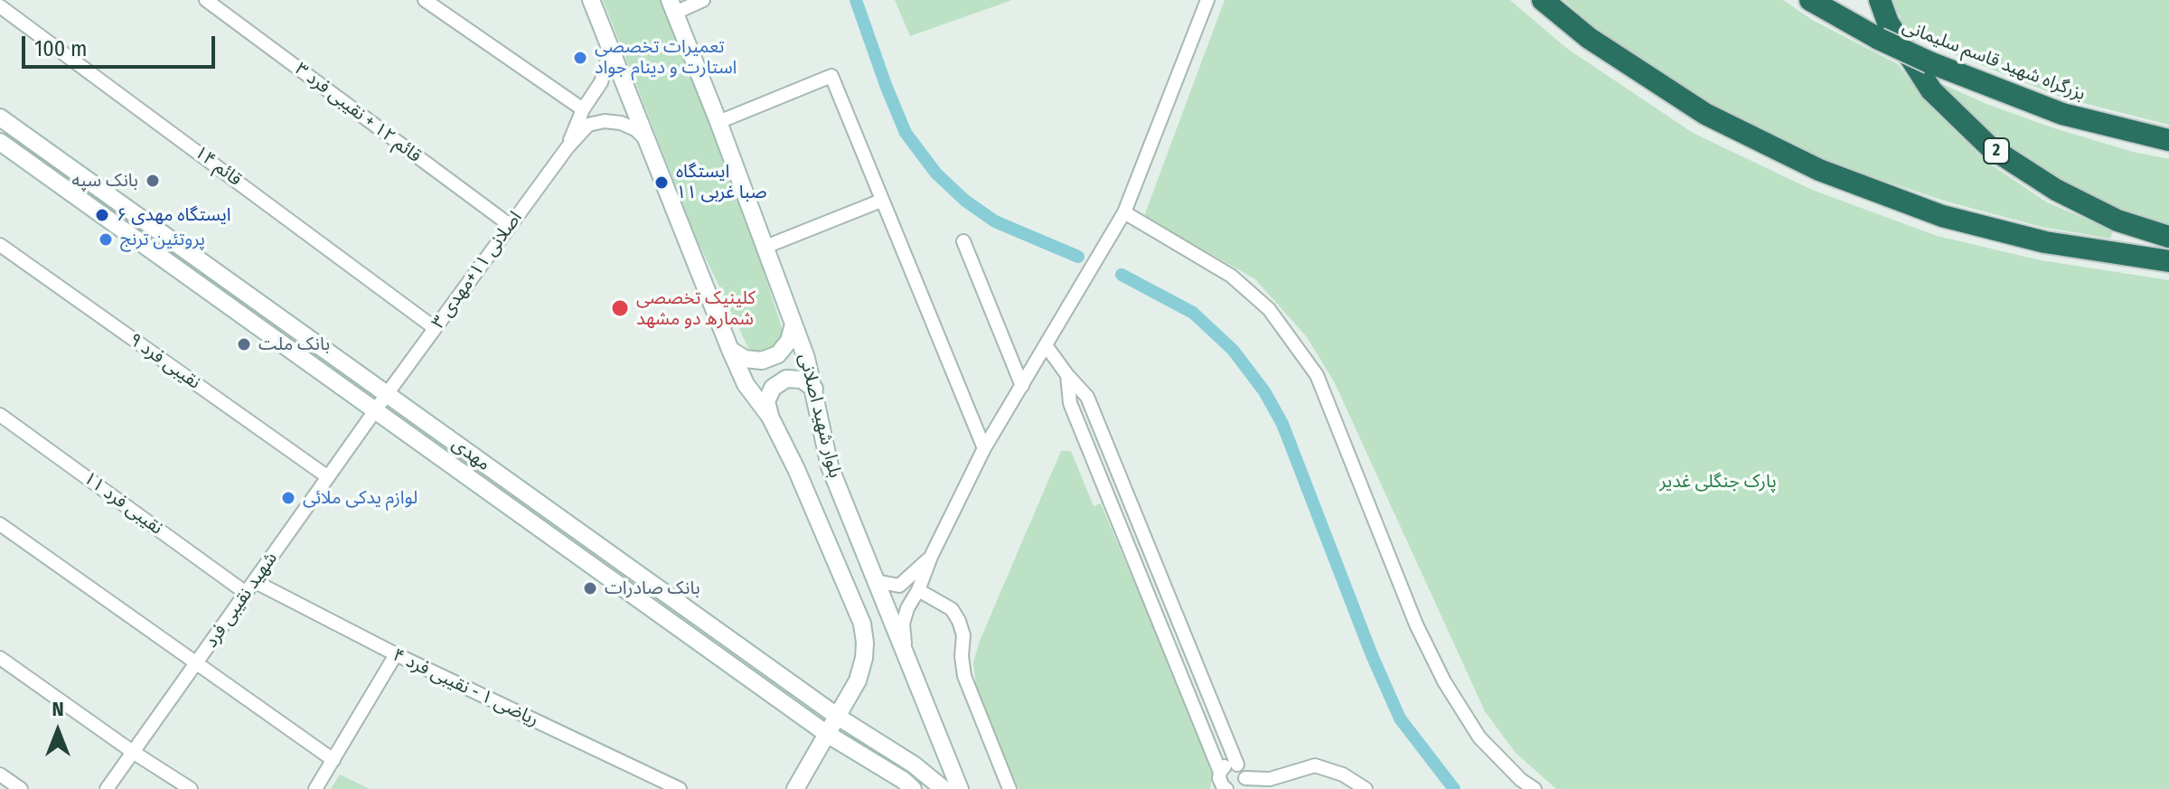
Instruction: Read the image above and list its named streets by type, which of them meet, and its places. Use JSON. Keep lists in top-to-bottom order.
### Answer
{
  "streets": {
    "highway": ["بزرگراه شهید قاسم سلیمانی", "2"],
    "main road": ["بلوار شهید اصلانی", "مهدی"],
    "street": [
      "قائم ۱۲ + نقیبی فرد ۳",
      "قائم ۱۴",
      "اصلانی ۱۱+مهدی ۳",
      "نقیبی فرد ۹",
      "نقیبی فرد ۱۱",
      "شهید نقیبی فرد",
      "ریاضی ۱ - نقیبی فرد ۴"
    ]
  },
  "crossings": [
    ["قائم ۱۲ + نقیبی فرد ۳", "اصلانی ۱۱+مهدی ۳"],
    ["قائم ۱۴", "اصلانی ۱۱+مهدی ۳"],
    ["اصلانی ۱۱+مهدی ۳", "مهدی"],
    ["اصلانی ۱۱+مهدی ۳", "شهید نقیبی فرد"],
    ["نقیبی فرد ۹", "شهید نقیبی فرد"],
    ["بلوار شهید اصلانی", "مهدی"],
    ["مهدی", "شهید نقیبی فرد"],
    ["نقیبی فرد ۱۱", "شهید نقیبی فرد"],
    ["نقیبی فرد ۱۱", "ریاضی ۱ - نقیبی فرد ۴"],
    ["شهید نقیبی فرد", "ریاضی ۱ - نقیبی فرد ۴"]
  ],
  "parks": ["پارک جنگلی غدیر"],
  "places": [
    "تعمیرات تخصصی استارت و دینام جواد",
    "بانک سپه",
    "ایستگاه صبا غربی ۱۱",
    "ایستگاه مهدی ۶",
    "پروتئین ترنج",
    "کلینیک تخصصی شمار‌ه دو مشهد",
    "بانک ملت",
    "لوازم یدکی ملائی",
    "بانک صادرات"
  ],
  "scale_bar": "100 m",
  "north": "top"
}
